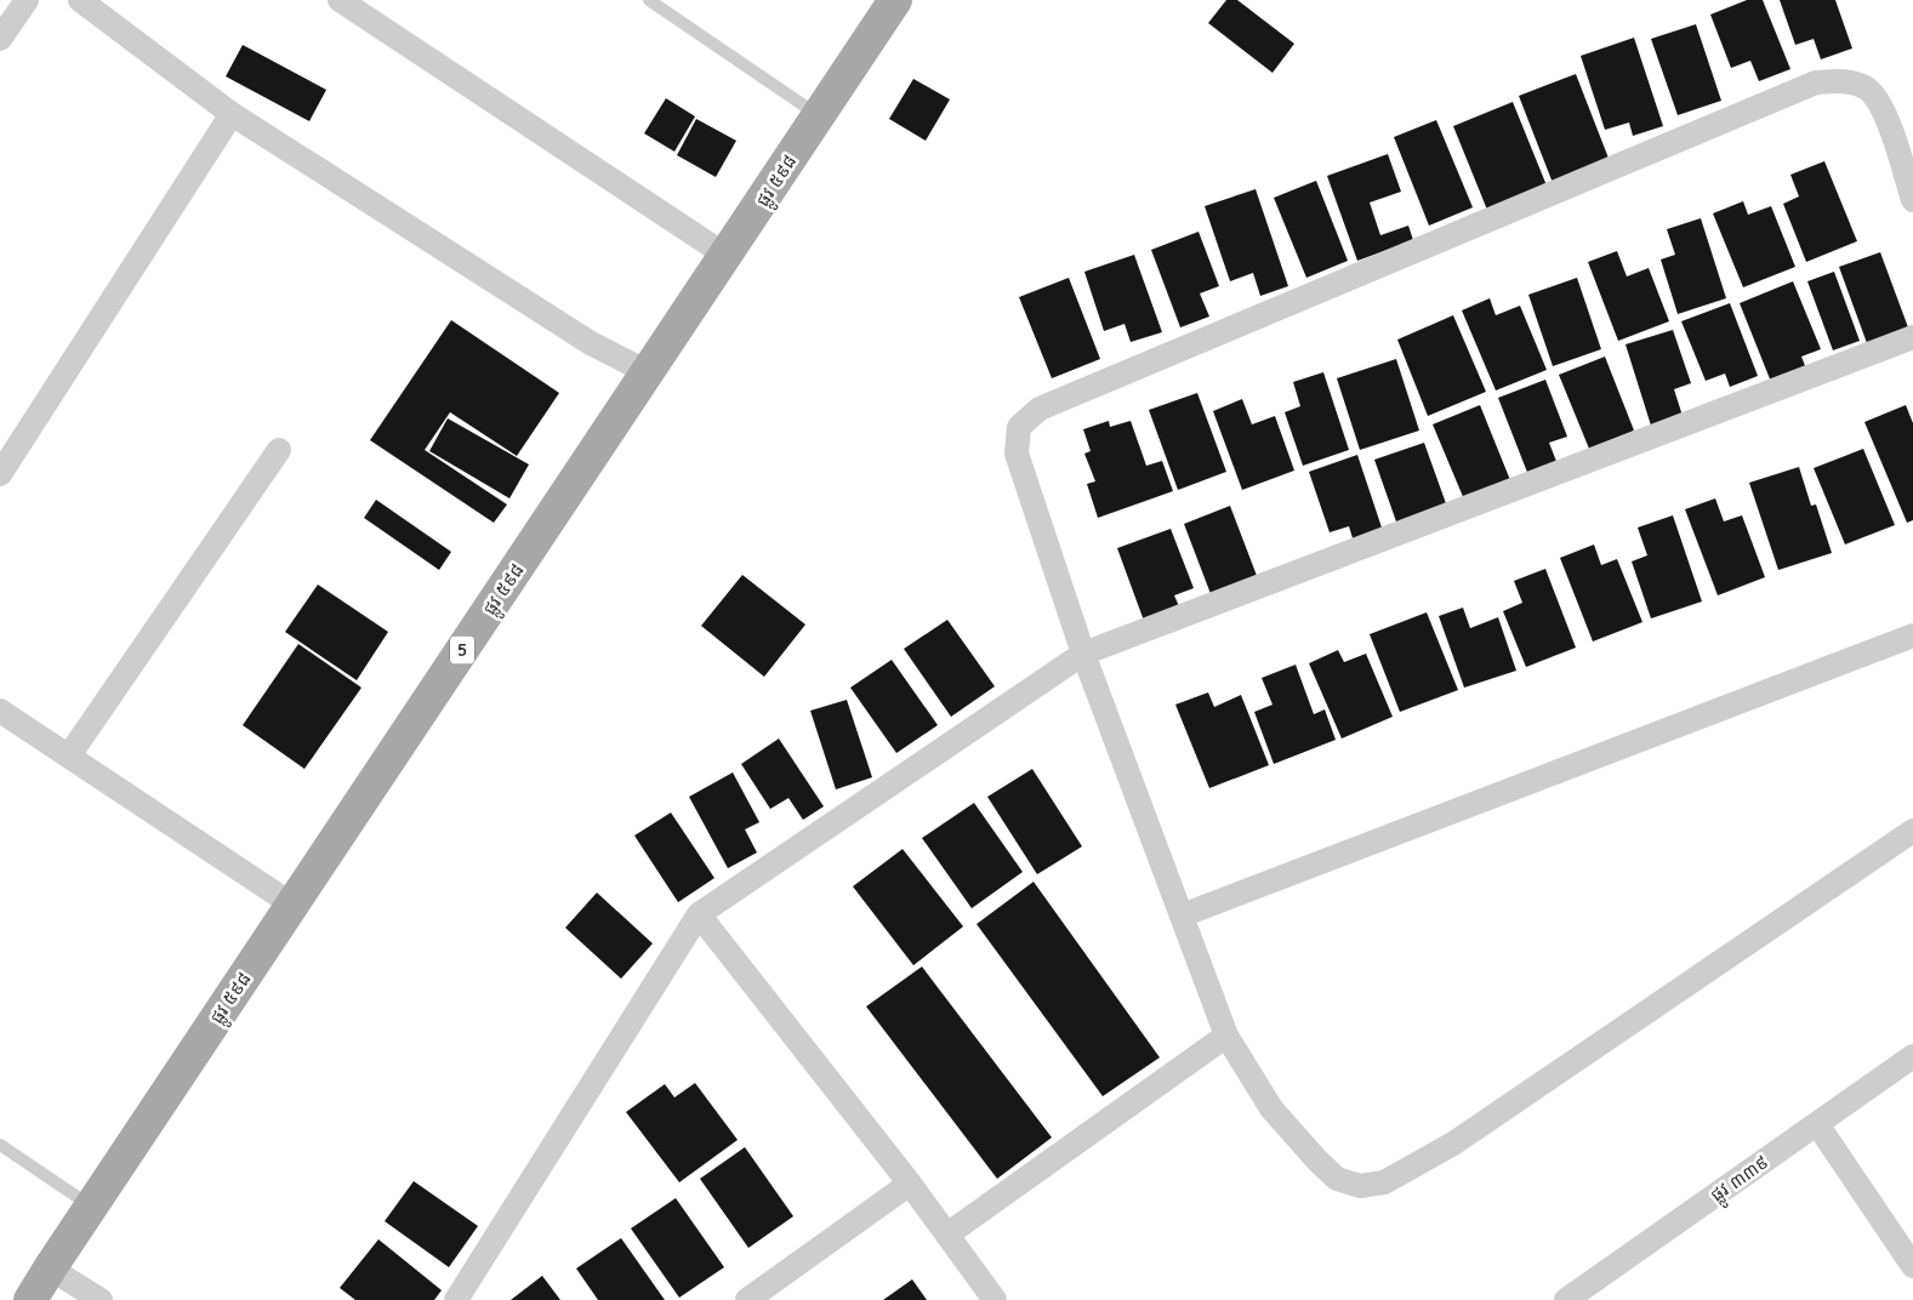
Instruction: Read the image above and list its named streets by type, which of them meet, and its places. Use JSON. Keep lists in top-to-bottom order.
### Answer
{
  "streets": {
    "main road": ["ផ្លូវ ៥៩៨", "5"],
    "street": ["ផ្លូវ ៣៣៩"]
  }
}
